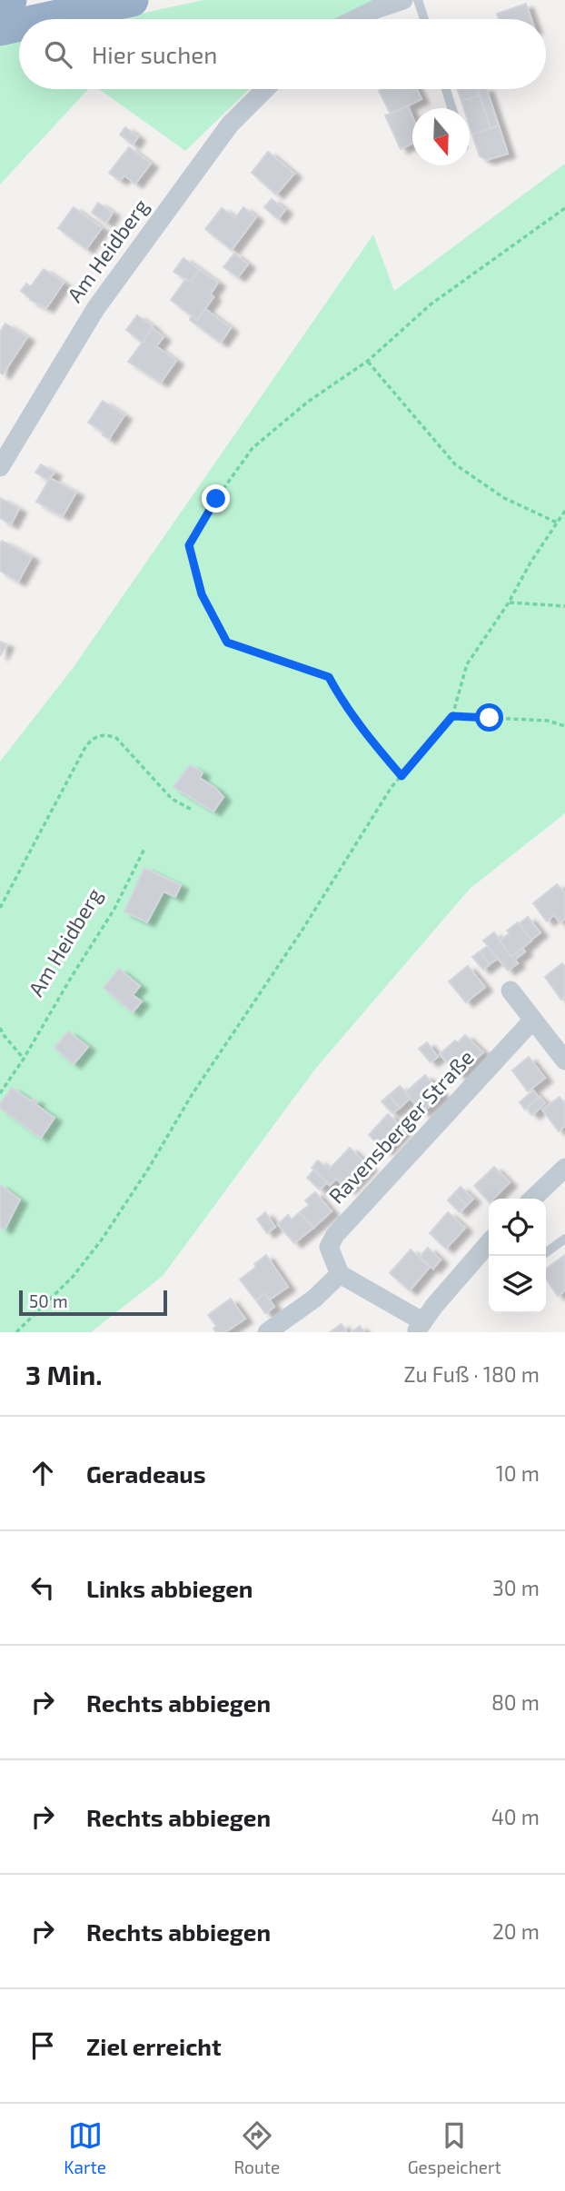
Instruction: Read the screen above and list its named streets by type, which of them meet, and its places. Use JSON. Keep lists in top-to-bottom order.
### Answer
{
  "streets": {
    "street": ["Am Heidberg", "Ravensberger Straße"]
  },
  "scale_bar": "50 m",
  "north": "bottom",
  "page": {
    "search": "Hier suchen",
    "scale": "50 m",
    "heading": ["3 Min.", "Zu Fuß · 180 m"],
    "list": [
      ["Geradeaus", "10 m"],
      ["Links abbiegen", "30 m"],
      ["Rechts abbiegen", "80 m"],
      ["Rechts abbiegen", "40 m"],
      ["Rechts abbiegen", "20 m"],
      "Ziel erreicht"
    ],
    "nav": ["Karte", "Route", "Gespeichert"]
  }
}
